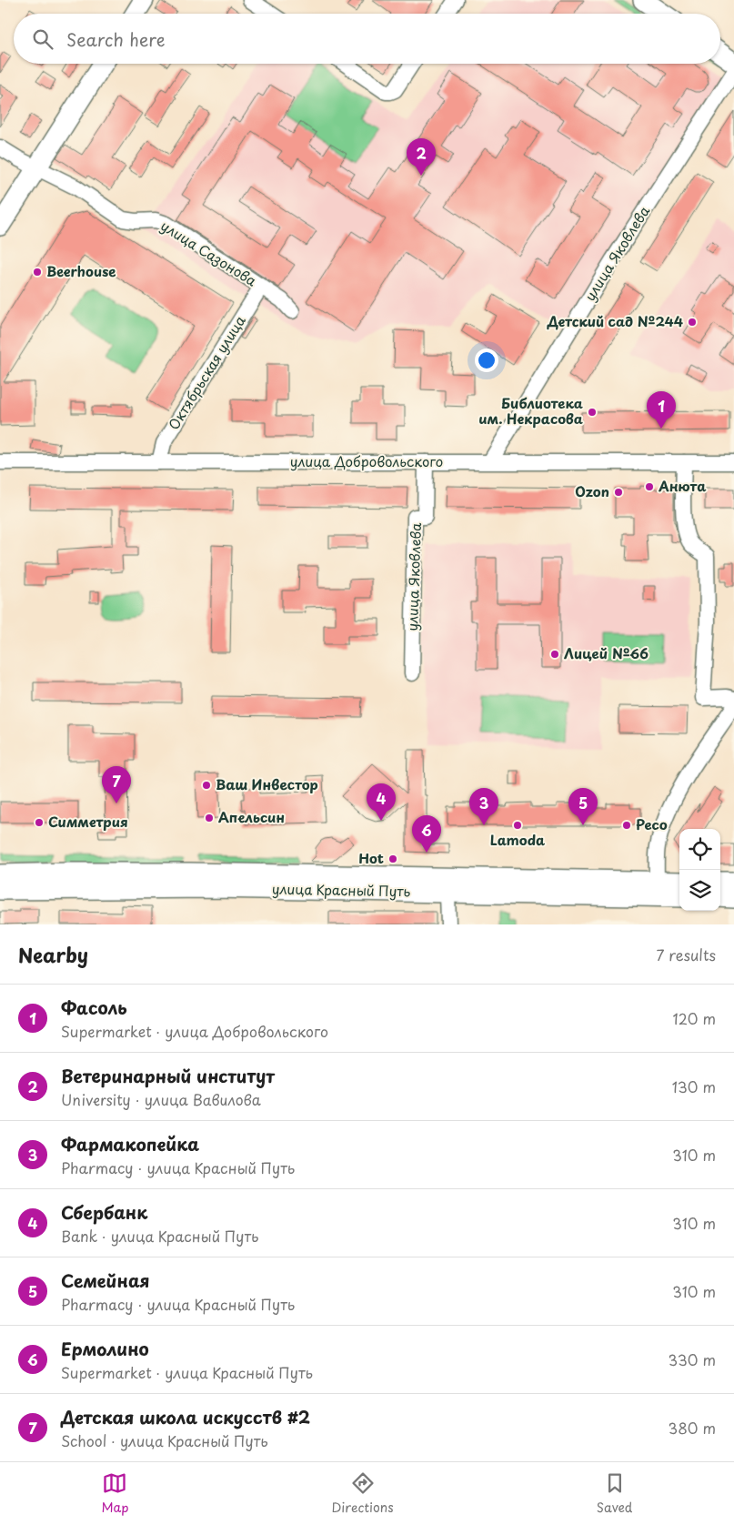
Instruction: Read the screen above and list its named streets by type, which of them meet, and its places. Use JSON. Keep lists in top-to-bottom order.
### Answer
{
  "streets": {
    "main road": ["улица Красный Путь"],
    "street": [
      "улица Сазонова",
      "улица Яковлева",
      "Октябрьская улица",
      "улица Добровольского"
    ]
  },
  "crossings": [
    ["улица Сазонова", "Октябрьская улица"],
    ["улица Яковлева", "улица Добровольского"],
    ["Октябрьская улица", "улица Добровольского"]
  ],
  "places": [
    "Beerhouse",
    "Детский сад №244",
    "Библиотека им. Некрасова",
    "Анюта",
    "Ozon",
    "Лицей №66",
    "Ваш Инвестор",
    "Апельсин",
    "Симметрия",
    "Lamoda",
    "Ресо",
    "Hot"
  ],
  "page": {
    "search": "Search here",
    "pins": [
      "2",
      "1",
      "7",
      "4",
      "3",
      "5",
      "6"
    ],
    "heading": ["Nearby", "7 results"],
    "list": [
      {
        "mark": "1",
        "name": "Фасоль",
        "note": "Supermarket · улица Добровольского",
        "value": "120 m"
      },
      {
        "mark": "2",
        "name": "Ветеринарный институт",
        "note": "University · улица Вавилова",
        "value": "130 m"
      },
      {
        "mark": "3",
        "name": "Фармакопейка",
        "note": "Pharmacy · улица Красный Путь",
        "value": "310 m"
      },
      {
        "mark": "4",
        "name": "Сбербанк",
        "note": "Bank · улица Красный Путь",
        "value": "310 m"
      },
      {
        "mark": "5",
        "name": "Семейная",
        "note": "Pharmacy · улица Красный Путь",
        "value": "310 m"
      },
      {
        "mark": "6",
        "name": "Ермолино",
        "note": "Supermarket · улица Красный Путь",
        "value": "330 m"
      },
      {
        "mark": "7",
        "name": "Детская школа искусств #2",
        "note": "School · улица Красный Путь",
        "value": "380 m"
      }
    ],
    "nav": ["Map", "Directions", "Saved"]
  }
}
